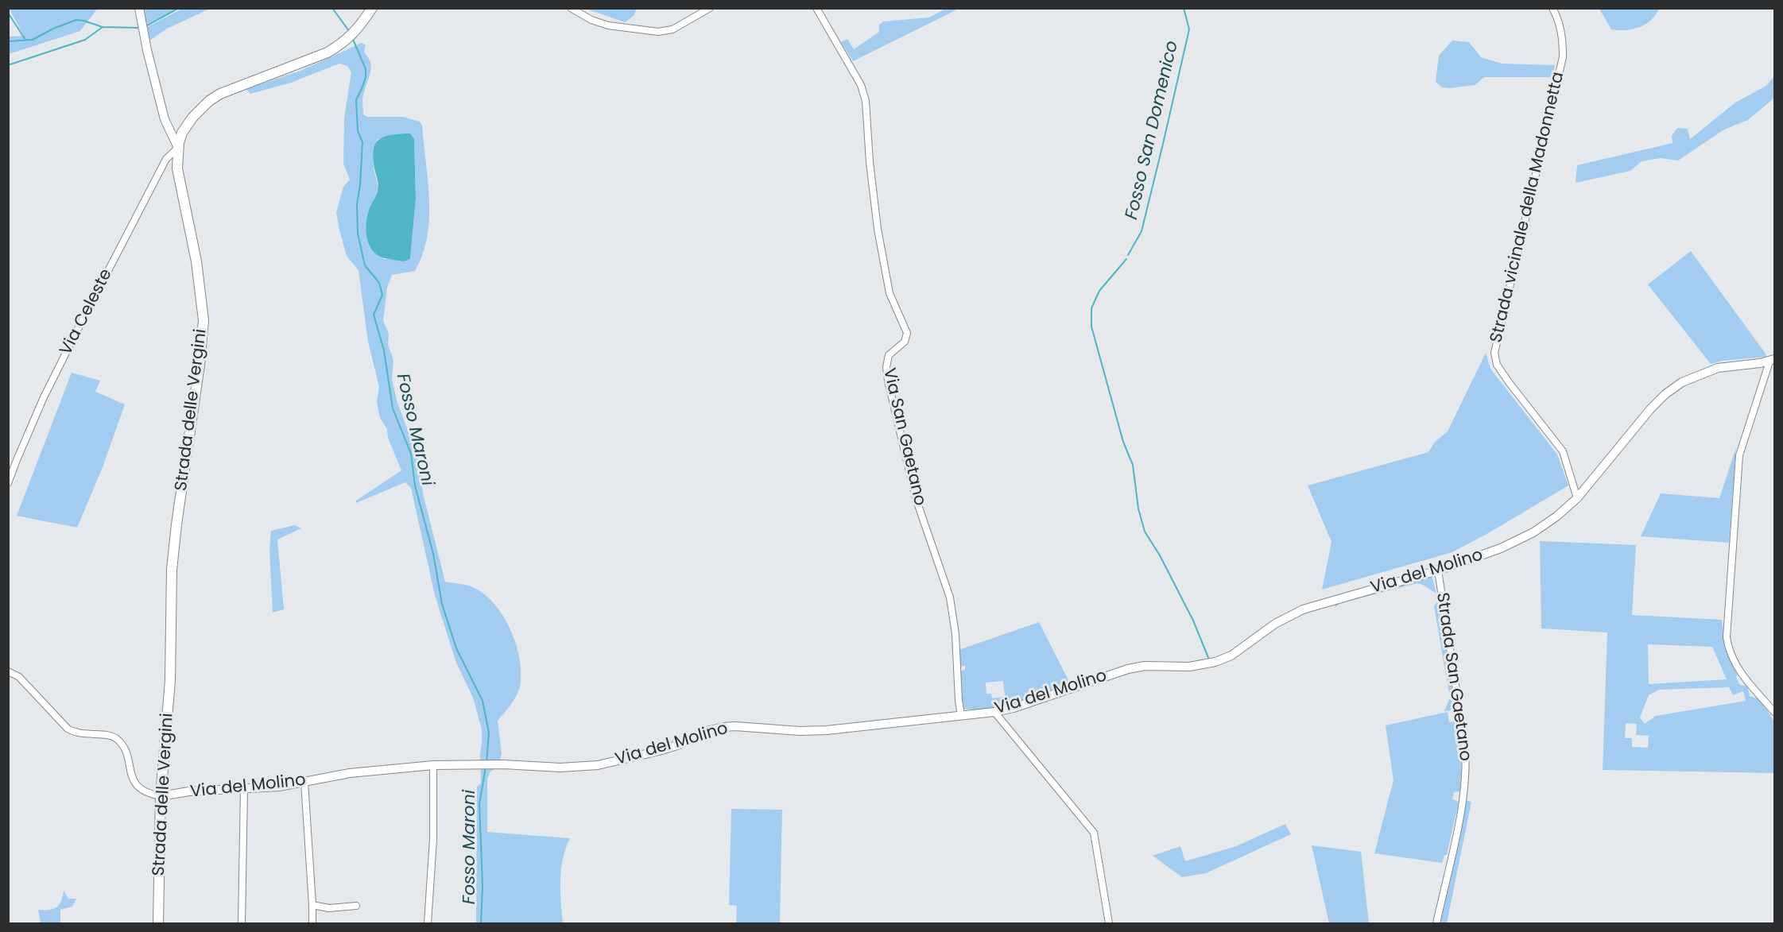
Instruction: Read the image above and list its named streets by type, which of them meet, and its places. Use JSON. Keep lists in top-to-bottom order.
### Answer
{
  "streets": {
    "main road": ["Strada delle Vergini"],
    "street": [
      "Strada vicinale della Madonnetta",
      "Via Celeste",
      "Via San Gaetano",
      "Via del Molino",
      "Strada San Gaetano"
    ]
  },
  "crossings": [
    ["Strada vicinale della Madonnetta", "Via del Molino"],
    ["Via Celeste", "Strada delle Vergini"],
    ["Strada delle Vergini", "Via del Molino"],
    ["Via San Gaetano", "Via del Molino"],
    ["Via del Molino", "Strada San Gaetano"]
  ],
  "water": ["Fosso San Domenico", "Fosso Maroni"]
}
